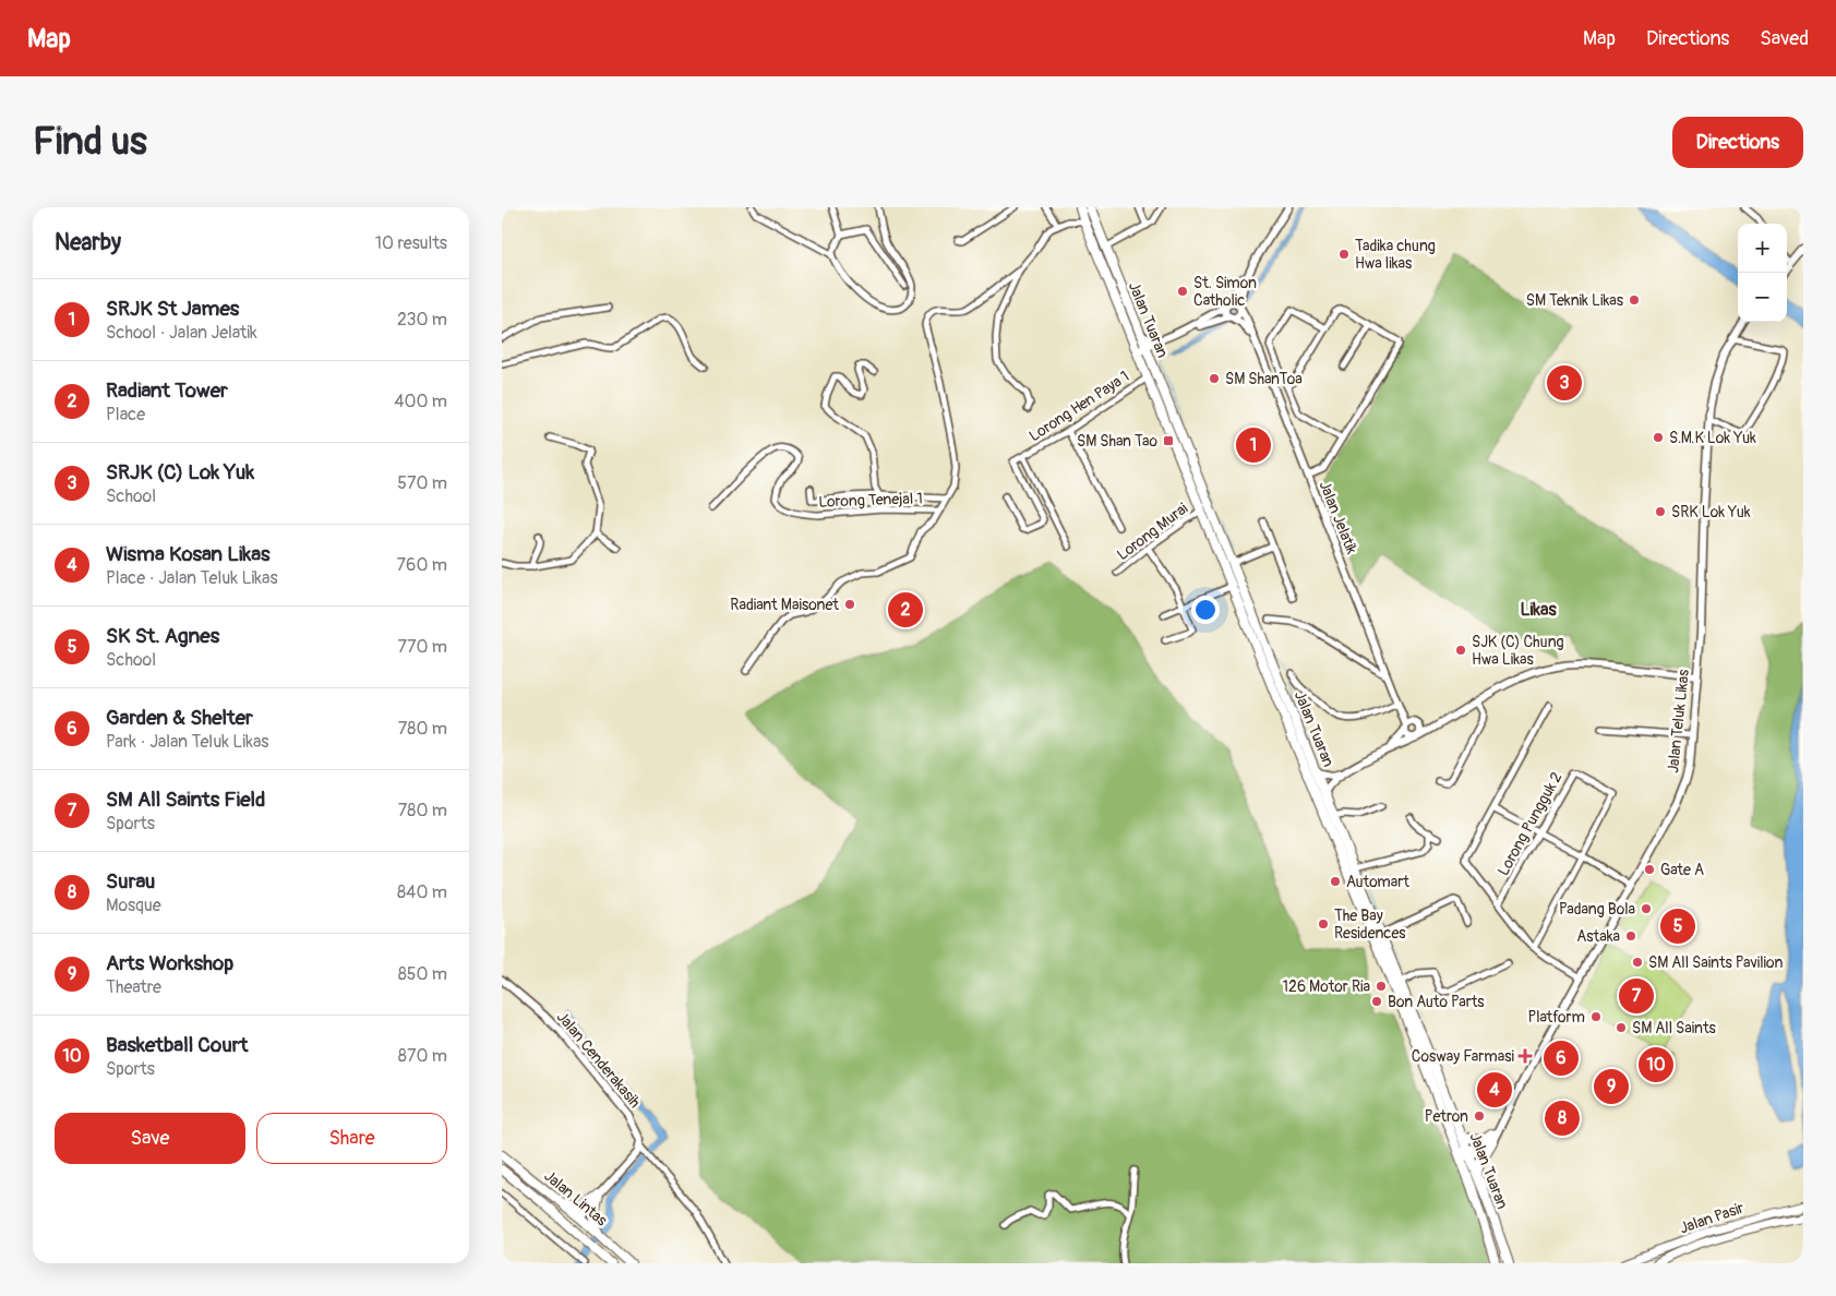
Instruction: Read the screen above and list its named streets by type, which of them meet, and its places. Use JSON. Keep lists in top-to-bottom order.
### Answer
{
  "streets": {
    "main road": ["Jalan Tuaran", "Jalan Lintas", "Jalan Pasir"],
    "street": [
      "Lorong Hen Paya 1",
      "Lorong Tenejal 1",
      "Jalan Jelatik",
      "Lorong Murai",
      "Jalan Teluk Likas",
      "Lorong Pungguk 2",
      "Jalan Cenderakasih"
    ]
  },
  "crossings": [
    ["Jalan Tuaran", "Lorong Hen Paya 1"],
    ["Jalan Tuaran", "Lorong Murai"]
  ],
  "districts": ["Likas"],
  "places": {
    "other": [
      "Tadika chung Hwa likas",
      "St. Simon Catholic",
      "SM Teknik Likas",
      "SM ShanToa",
      "S.M.K Lok Yuk",
      "SRK Lok Yuk",
      "Radiant Maisonet",
      "SJK (C) Chung Hwa Likas",
      "Gate A",
      "Automart",
      "Padang Bola",
      "The Bay Residences",
      "Astaka",
      "SM All Saints Pavilion",
      "126 Motor Ria",
      "Bon Auto Parts",
      "Platform",
      "SM All Saints",
      "Petron"
    ],
    "transit": ["SM Shan Tao"],
    "health": ["Cosway Farmasi"]
  },
  "page": {
    "header": "Map",
    "nav": ["Map", "Directions", "Saved"],
    "buttons": [
      "Directions",
      ["Save", "Share"]
    ],
    "title": "Find us",
    "heading": ["Nearby", "10 results"],
    "map_buttons": ["+", "−"],
    "list": [
      {
        "mark": "1",
        "name": "SRJK St James",
        "note": "School · Jalan Jelatik",
        "value": "230 m"
      },
      {
        "mark": "2",
        "name": "Radiant Tower",
        "note": "Place",
        "value": "400 m"
      },
      {
        "mark": "3",
        "name": "SRJK (C) Lok Yuk",
        "note": "School",
        "value": "570 m"
      },
      {
        "mark": "4",
        "name": "Wisma Kosan Likas",
        "note": "Place · Jalan Teluk Likas",
        "value": "760 m"
      },
      {
        "mark": "5",
        "name": "SK St. Agnes",
        "note": "School",
        "value": "770 m"
      },
      {
        "mark": "6",
        "name": "Garden & Shelter",
        "note": "Park · Jalan Teluk Likas",
        "value": "780 m"
      },
      {
        "mark": "7",
        "name": "SM All Saints Field",
        "note": "Sports",
        "value": "780 m"
      },
      {
        "mark": "8",
        "name": "Surau",
        "note": "Mosque",
        "value": "840 m"
      },
      {
        "mark": "9",
        "name": "Arts Workshop",
        "note": "Theatre",
        "value": "850 m"
      },
      {
        "mark": "10",
        "name": "Basketball Court",
        "note": "Sports",
        "value": "870 m"
      }
    ],
    "pins": [
      "3",
      "1",
      "2",
      "5",
      "7",
      "6",
      "10",
      "9",
      "4",
      "8"
    ]
  }
}
